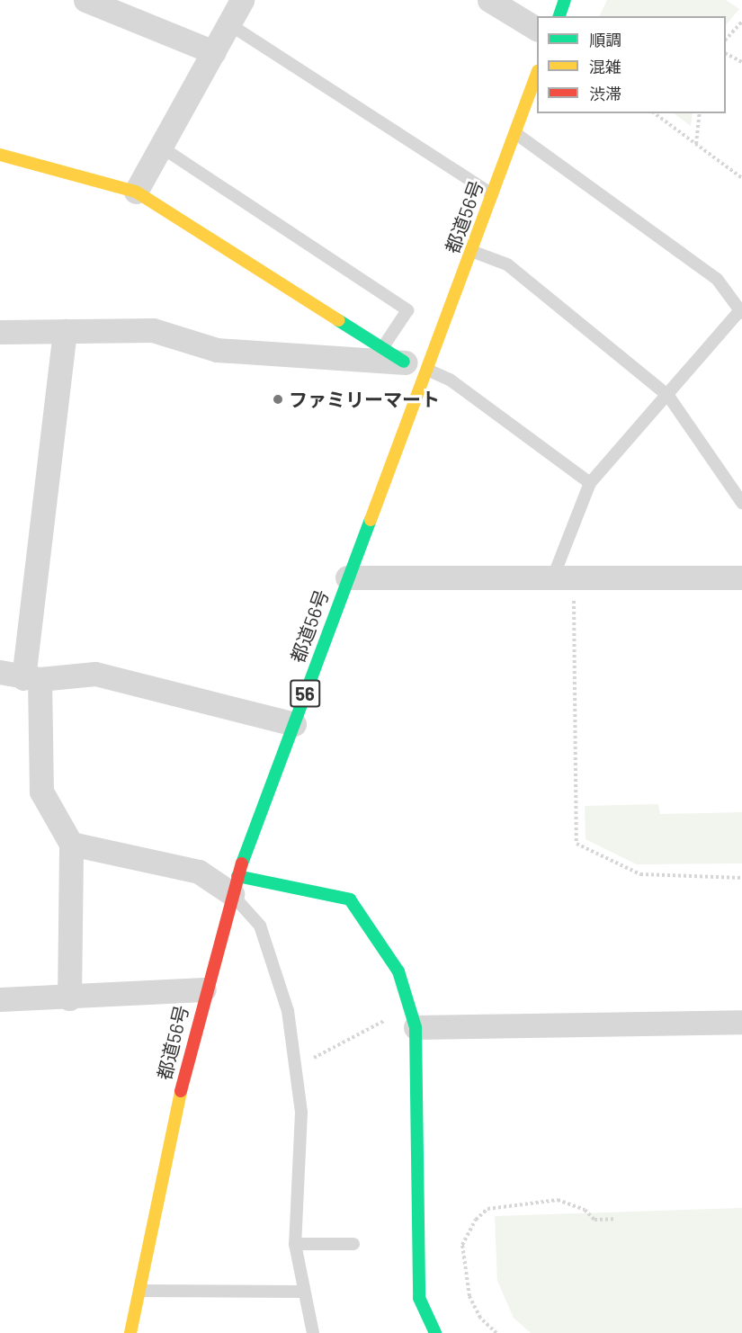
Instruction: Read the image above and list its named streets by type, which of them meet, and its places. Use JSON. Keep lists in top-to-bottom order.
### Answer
{
  "streets": {
    "main road": ["都道56号", "56"]
  },
  "places": ["ファミリーマート"],
  "legend": ["順調", "混雑", "渋滞"]
}
